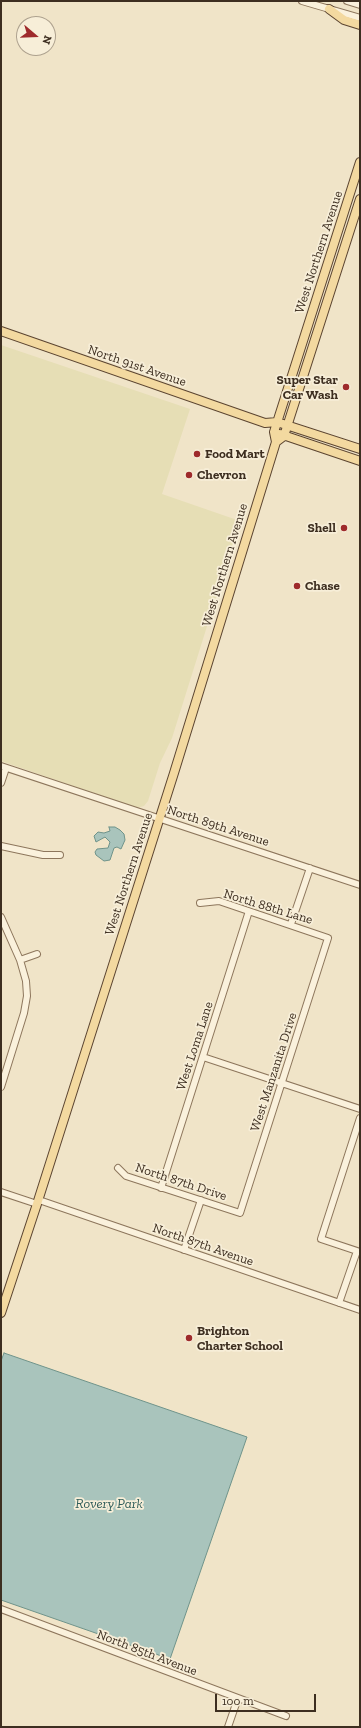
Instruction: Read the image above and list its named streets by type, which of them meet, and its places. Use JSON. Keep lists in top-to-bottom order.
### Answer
{
  "streets": {
    "main road": ["West Northern Avenue", "North 91st Avenue"],
    "street": [
      "North 89th Avenue",
      "North 88th Lane",
      "West Loma Lane",
      "West Manzanita Drive",
      "North 87th Drive",
      "North 87th Avenue",
      "North 85th Avenue"
    ]
  },
  "crossings": [
    ["West Northern Avenue", "North 91st Avenue"],
    ["West Northern Avenue", "North 89th Avenue"],
    ["West Northern Avenue", "North 87th Avenue"],
    ["North 88th Lane", "West Loma Lane"],
    ["North 88th Lane", "West Manzanita Drive"],
    ["West Loma Lane", "North 87th Drive"],
    ["West Manzanita Drive", "North 87th Drive"]
  ],
  "water": ["Rovery Park"],
  "places": [
    "Super Star Car Wash",
    "Food Mart",
    "Chevron",
    "Shell",
    "Chase",
    "Brighton Charter School"
  ],
  "scale_bar": "100 m",
  "north": "right"
}
